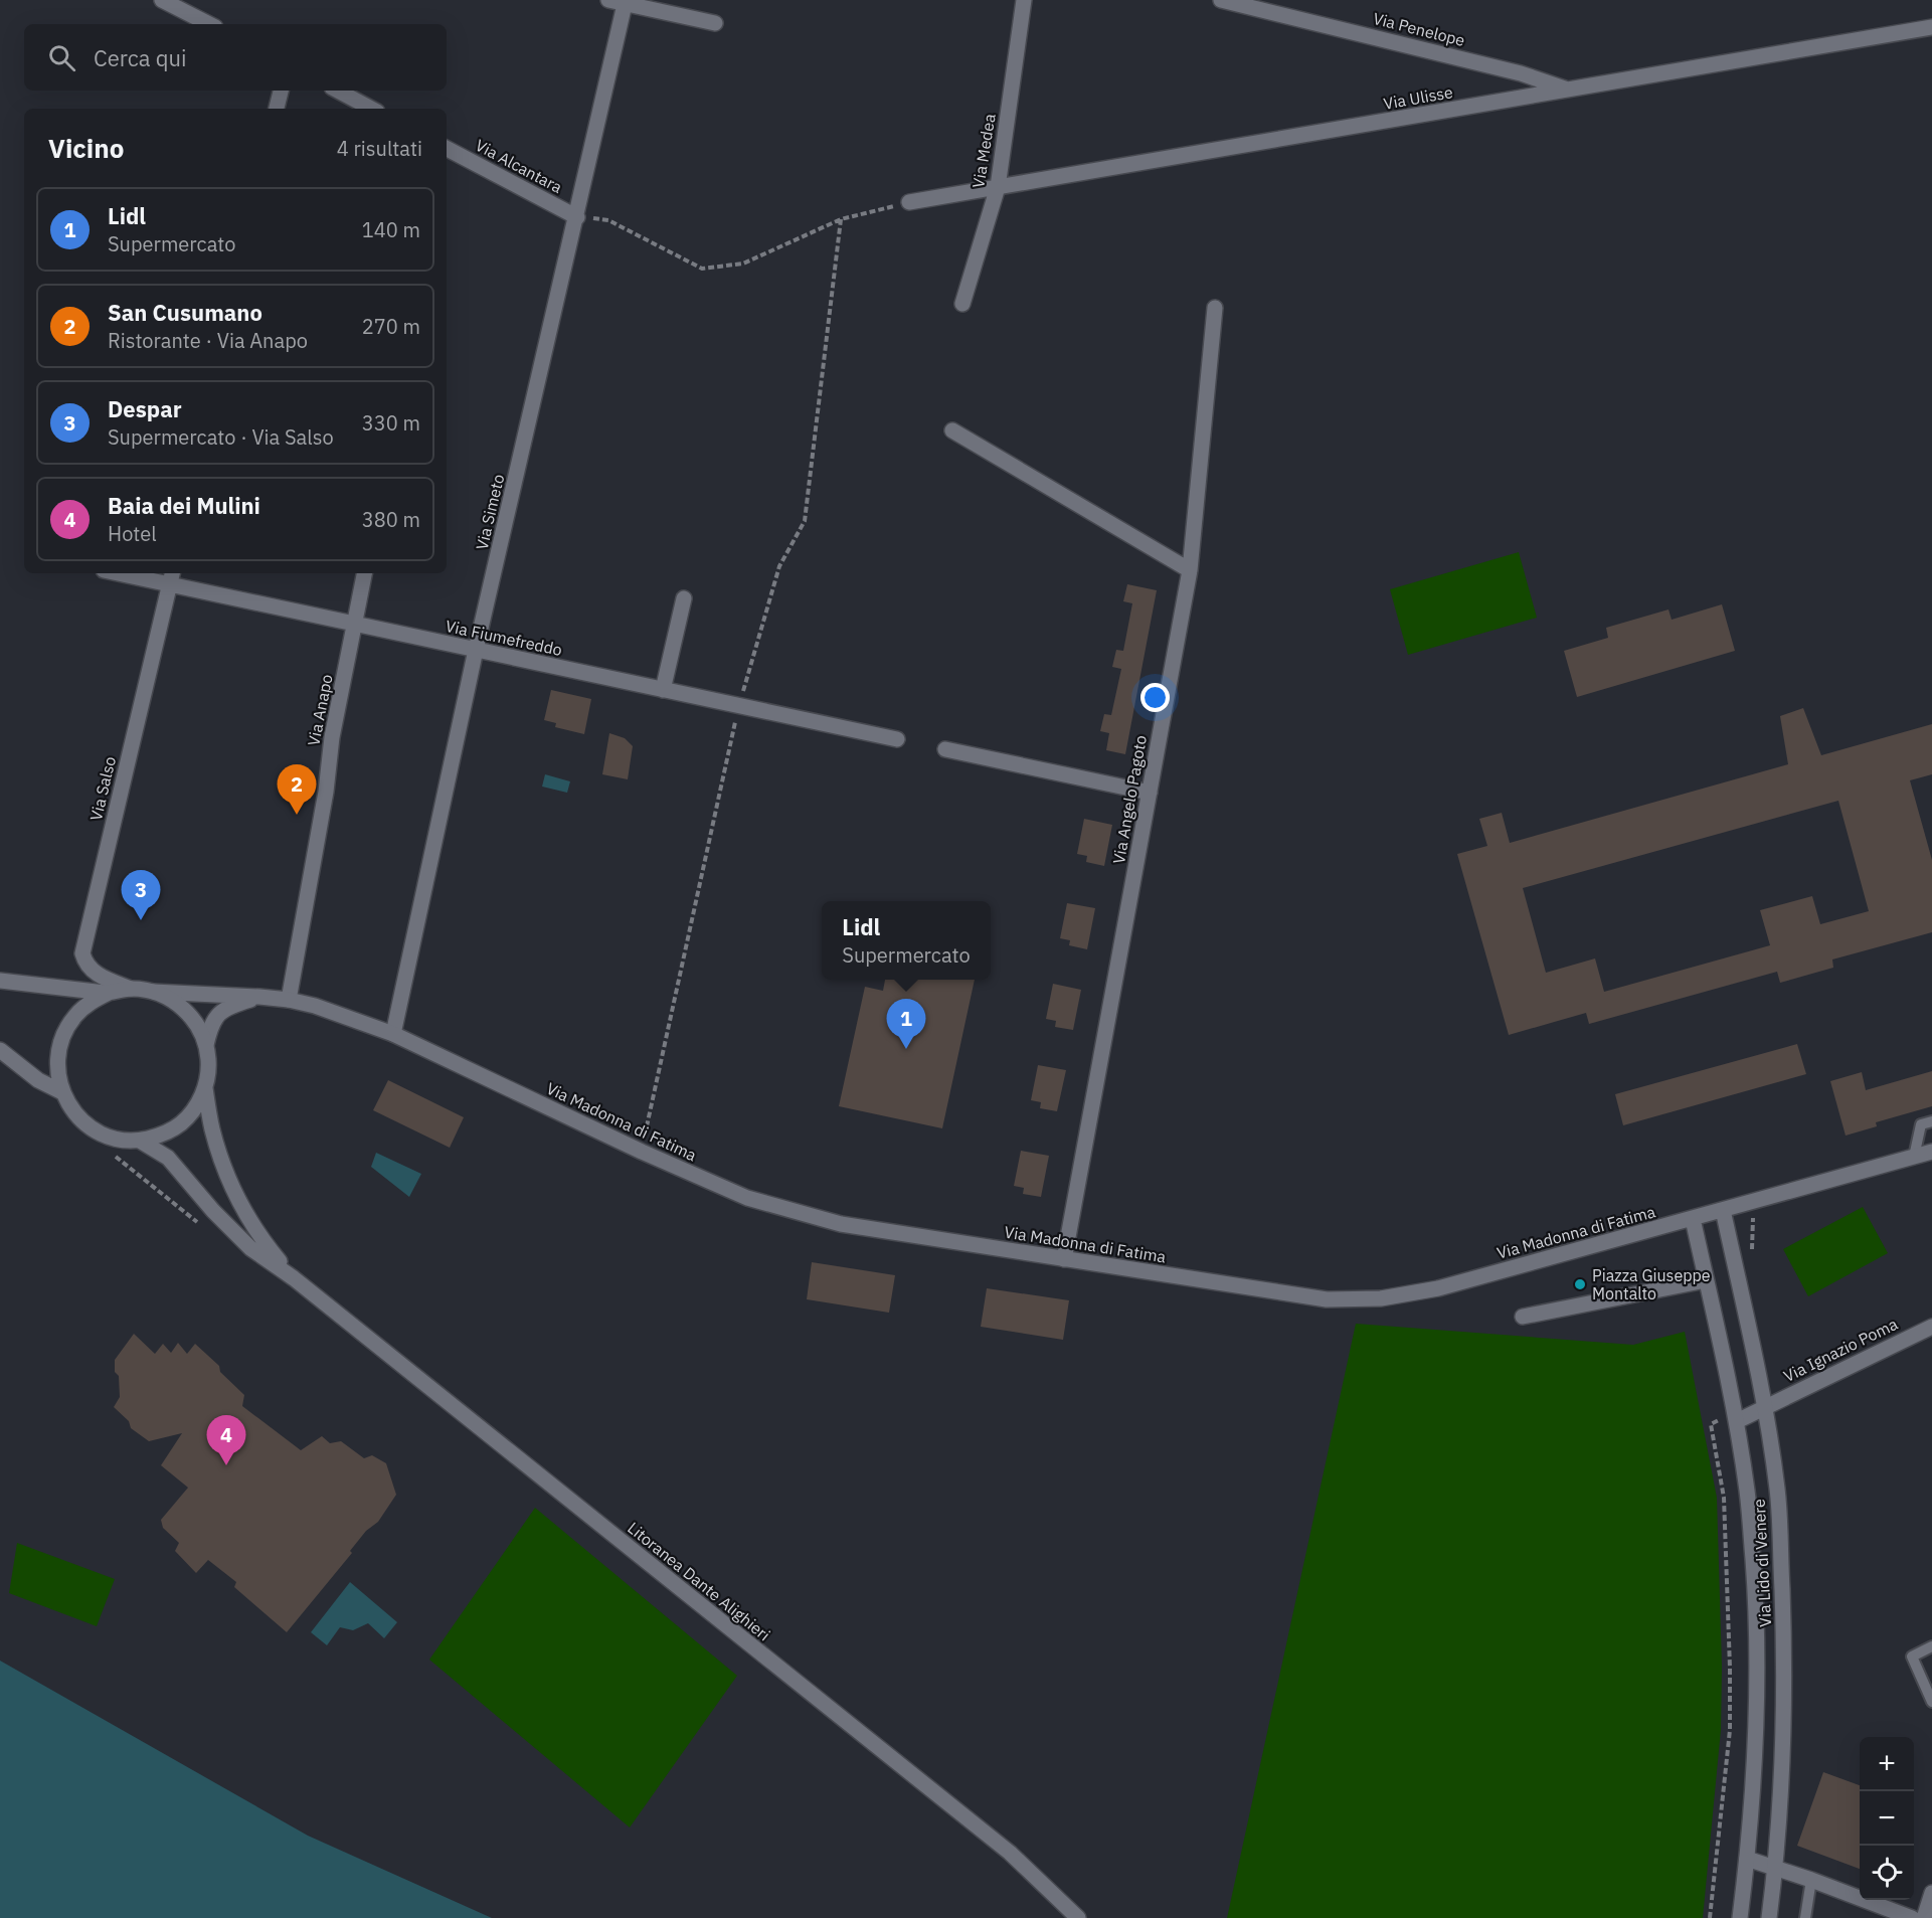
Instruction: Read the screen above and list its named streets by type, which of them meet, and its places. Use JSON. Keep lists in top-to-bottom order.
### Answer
{
  "streets": {
    "street": [
      "Via Penelope",
      "Via Ulisse",
      "Via Medea",
      "Via Alcantara",
      "Via Simeto",
      "Via Fiumefreddo",
      "Via Anapo",
      "Via Salso",
      "Via Angelo Pagoto",
      "Via Madonna di Fatima",
      "Via Ignazio Poma",
      "Via Lido di Venere",
      "Litoranea Dante Alighieri"
    ]
  },
  "crossings": [
    ["Via Penelope", "Via Ulisse"],
    ["Via Ulisse", "Via Medea"],
    ["Via Alcantara", "Via Simeto"],
    ["Via Simeto", "Via Fiumefreddo"],
    ["Via Simeto", "Via Madonna di Fatima"],
    ["Via Fiumefreddo", "Via Anapo"],
    ["Via Fiumefreddo", "Via Salso"],
    ["Via Anapo", "Via Madonna di Fatima"],
    ["Via Salso", "Via Madonna di Fatima"],
    ["Via Angelo Pagoto", "Via Madonna di Fatima"],
    ["Via Madonna di Fatima", "Via Lido di Venere"],
    ["Via Ignazio Poma", "Via Lido di Venere"]
  ],
  "places": ["Piazza Giuseppe Montalto"],
  "page": {
    "search": "Cerca qui",
    "heading": ["Vicino", "4 risultati"],
    "list": [
      {
        "mark": "1",
        "name": "Lidl",
        "note": "Supermercato",
        "value": "140 m"
      },
      {
        "mark": "2",
        "name": "San Cusumano",
        "note": "Ristorante · Via Anapo",
        "value": "270 m"
      },
      {
        "mark": "3",
        "name": "Despar",
        "note": "Supermercato · Via Salso",
        "value": "330 m"
      },
      {
        "mark": "4",
        "name": "Baia dei Mulini",
        "note": "Hotel",
        "value": "380 m"
      }
    ],
    "pins": [
      "2",
      "3",
      "1",
      "4"
    ],
    "popup": ["Lidl", "Supermercato"],
    "map_buttons": ["+", "−"]
  }
}
